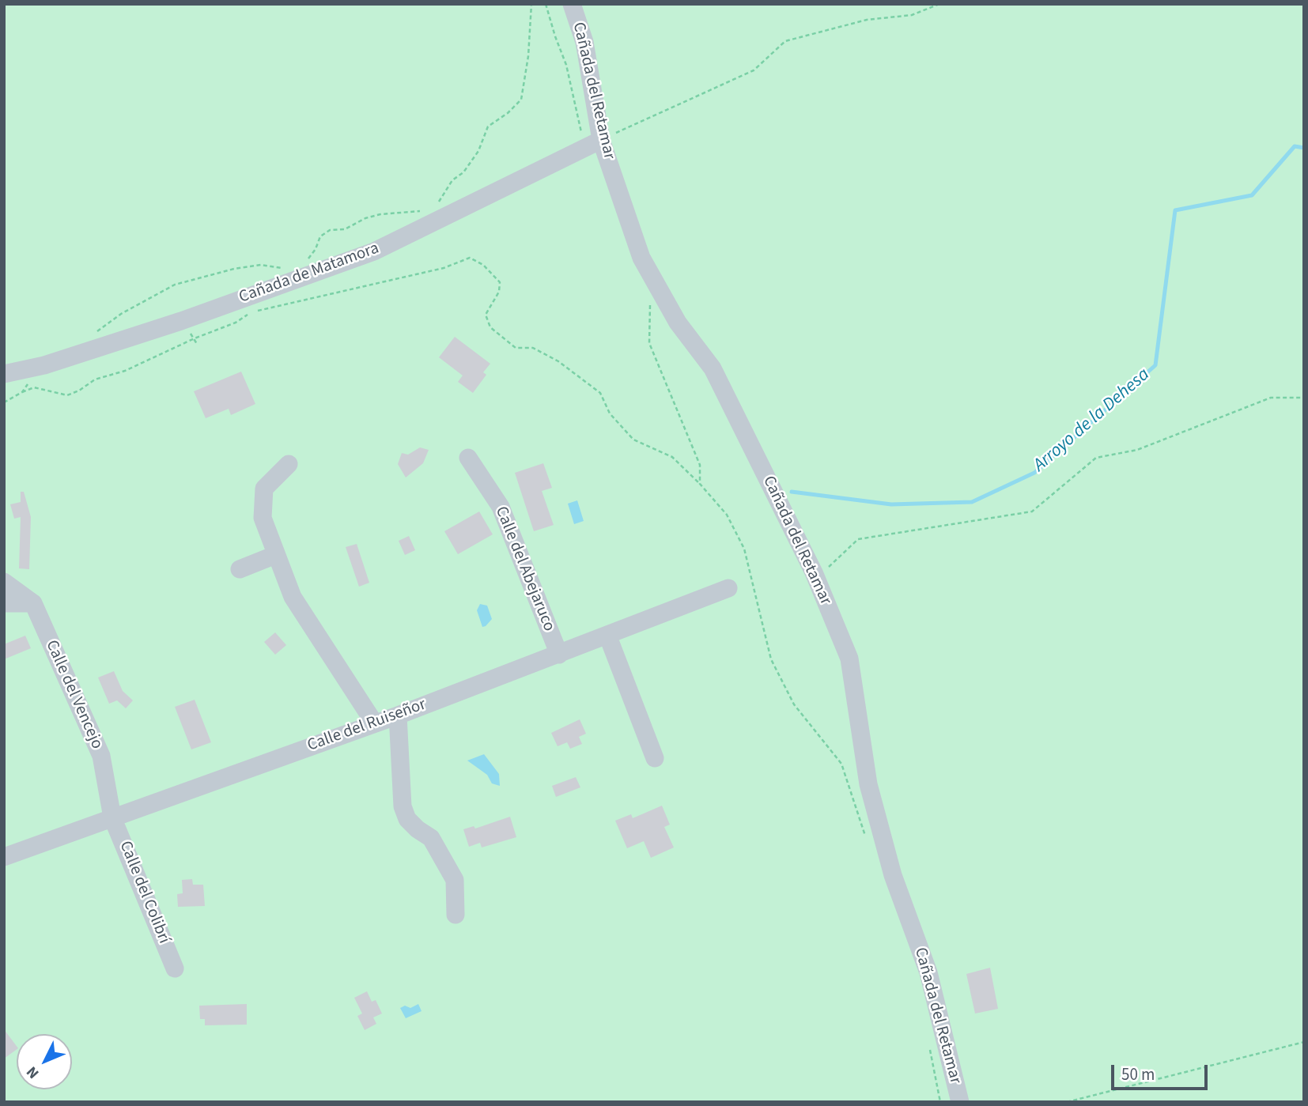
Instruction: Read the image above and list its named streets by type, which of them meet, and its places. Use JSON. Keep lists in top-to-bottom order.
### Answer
{
  "streets": {
    "street": [
      "Cañada del Retamar",
      "Cañada de Matamora",
      "Calle del Abejaruco",
      "Calle del Vencejo",
      "Calle del Ruiseñor",
      "Calle del Colibrí"
    ]
  },
  "crossings": [
    ["Cañada del Retamar", "Cañada de Matamora"],
    ["Calle del Abejaruco", "Calle del Ruiseñor"],
    ["Calle del Vencejo", "Calle del Ruiseñor"],
    ["Calle del Vencejo", "Calle del Colibrí"],
    ["Calle del Ruiseñor", "Calle del Colibrí"]
  ],
  "water": ["Arroyo de la Dehesa"],
  "scale_bar": "50 m",
  "north": "bottom left"
}
